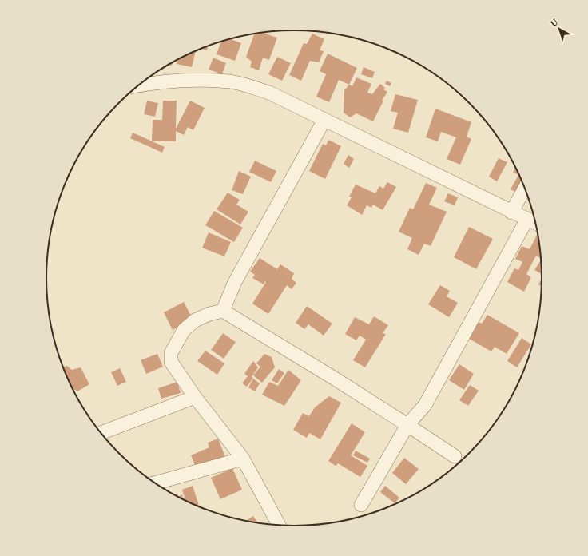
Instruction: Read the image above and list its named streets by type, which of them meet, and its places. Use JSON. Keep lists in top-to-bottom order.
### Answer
{
  "north": "top left"
}
